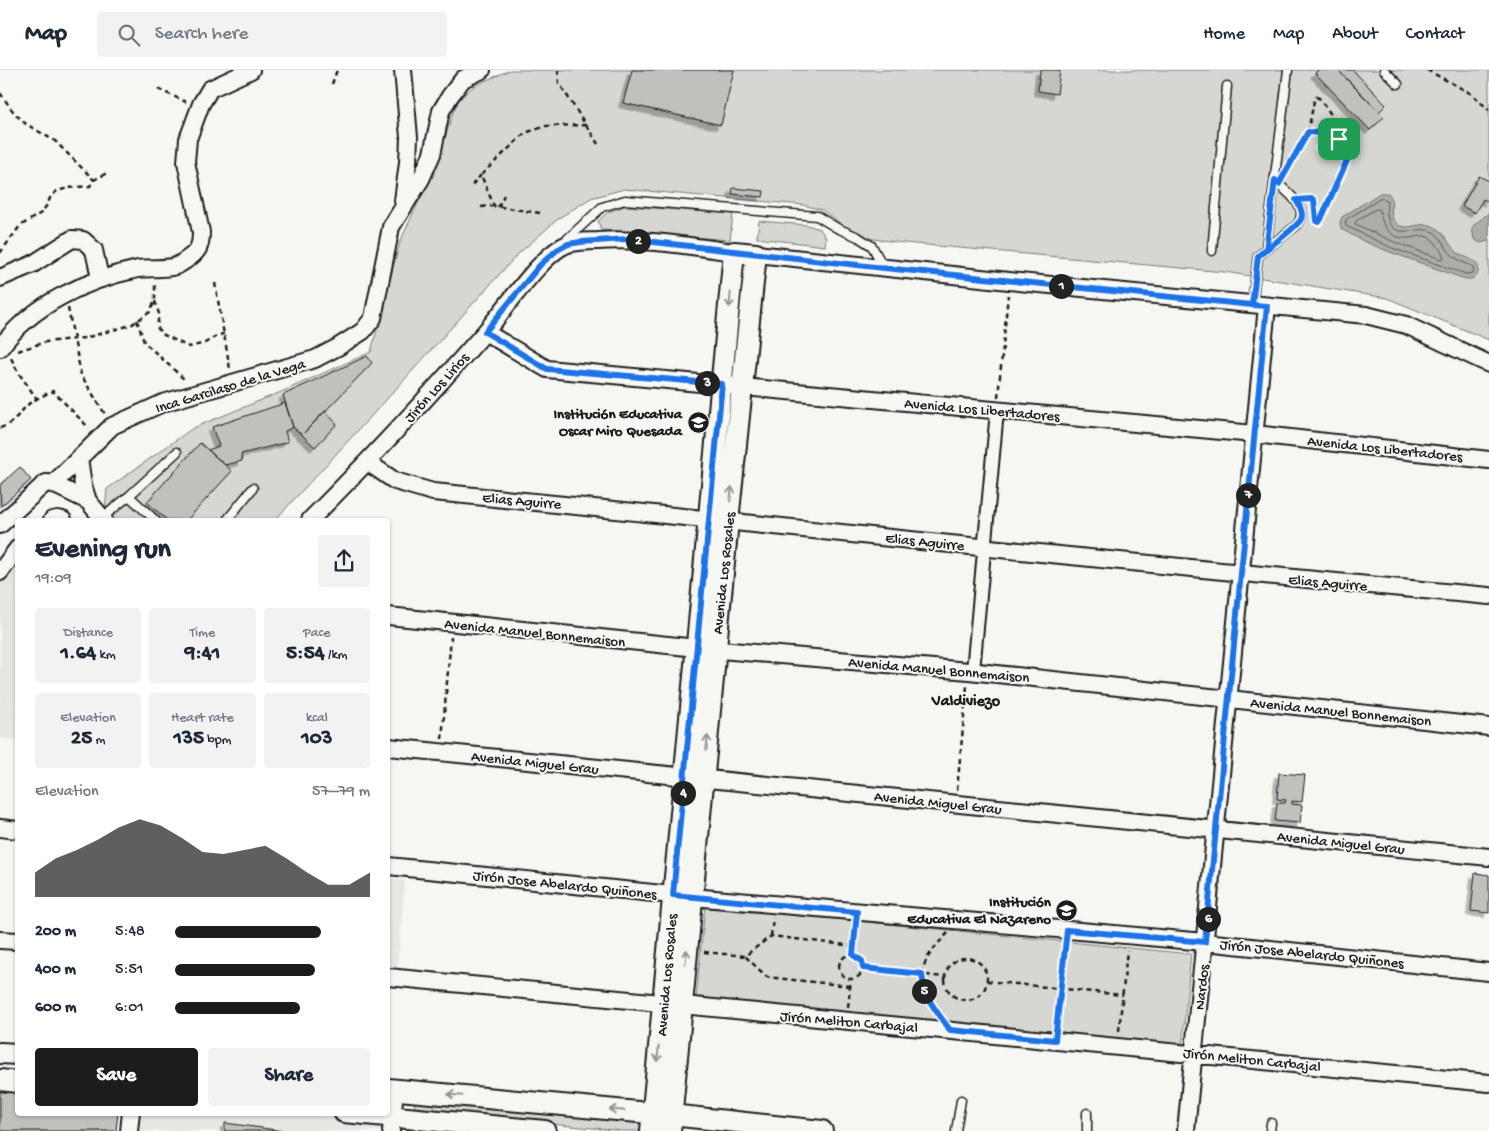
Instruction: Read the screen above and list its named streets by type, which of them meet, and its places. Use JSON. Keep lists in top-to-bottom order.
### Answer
{
  "streets": {
    "street": [
      "Inca Garcilaso de la Vega",
      "Jirón Los Lirios",
      "Avenida Los Libertadores",
      "Elias Aguirre",
      "Avenida Los Rosales",
      "Avenida Manuel Bonnemaison",
      "Avenida Miguel Grau",
      "Jirón Jose Abelardo Quiñones",
      "Nardos",
      "Jirón Meliton Carbajal"
    ]
  },
  "crossings": [
    ["Jirón Los Lirios", "Avenida Los Libertadores"],
    ["Jirón Los Lirios", "Elias Aguirre"],
    ["Avenida Los Libertadores", "Avenida Los Rosales"],
    ["Avenida Los Libertadores", "Nardos"],
    ["Elias Aguirre", "Avenida Los Rosales"],
    ["Elias Aguirre", "Nardos"],
    ["Avenida Los Rosales", "Avenida Manuel Bonnemaison"],
    ["Avenida Los Rosales", "Avenida Miguel Grau"],
    ["Avenida Los Rosales", "Jirón Jose Abelardo Quiñones"],
    ["Avenida Los Rosales", "Jirón Meliton Carbajal"],
    ["Avenida Manuel Bonnemaison", "Nardos"],
    ["Avenida Miguel Grau", "Nardos"],
    ["Jirón Jose Abelardo Quiñones", "Nardos"],
    ["Nardos", "Jirón Meliton Carbajal"]
  ],
  "districts": ["Valdiviezo"],
  "places": {
    "school or university": ["Institución Educativa Oscar Miro Quesada", "Institución Educativa El Nazareno"]
  },
  "page": {
    "header": "Map",
    "search": "Search here",
    "nav": [
      "Home",
      "Map",
      "About",
      "Contact"
    ],
    "pins": [
      "2",
      "1",
      "3",
      "7",
      "4",
      "6",
      "5"
    ],
    "heading": ["Evening run", "19:09"],
    "stats": [
      ["Distance", "1.64 km"],
      ["Time", "9:41"],
      ["Pace", "5:54 /km"],
      ["Elevation", "25 m"],
      ["Heart rate", "135 bpm"],
      ["kcal", "103"]
    ],
    "chart": ["Elevation", "57–79 m"],
    "list": [
      {
        "name": "200 m",
        "note": "5:48"
      },
      {
        "name": "400 m",
        "note": "5:51"
      },
      {
        "name": "600 m",
        "note": "6:01"
      }
    ],
    "buttons": ["Save", "Share"]
  }
}
